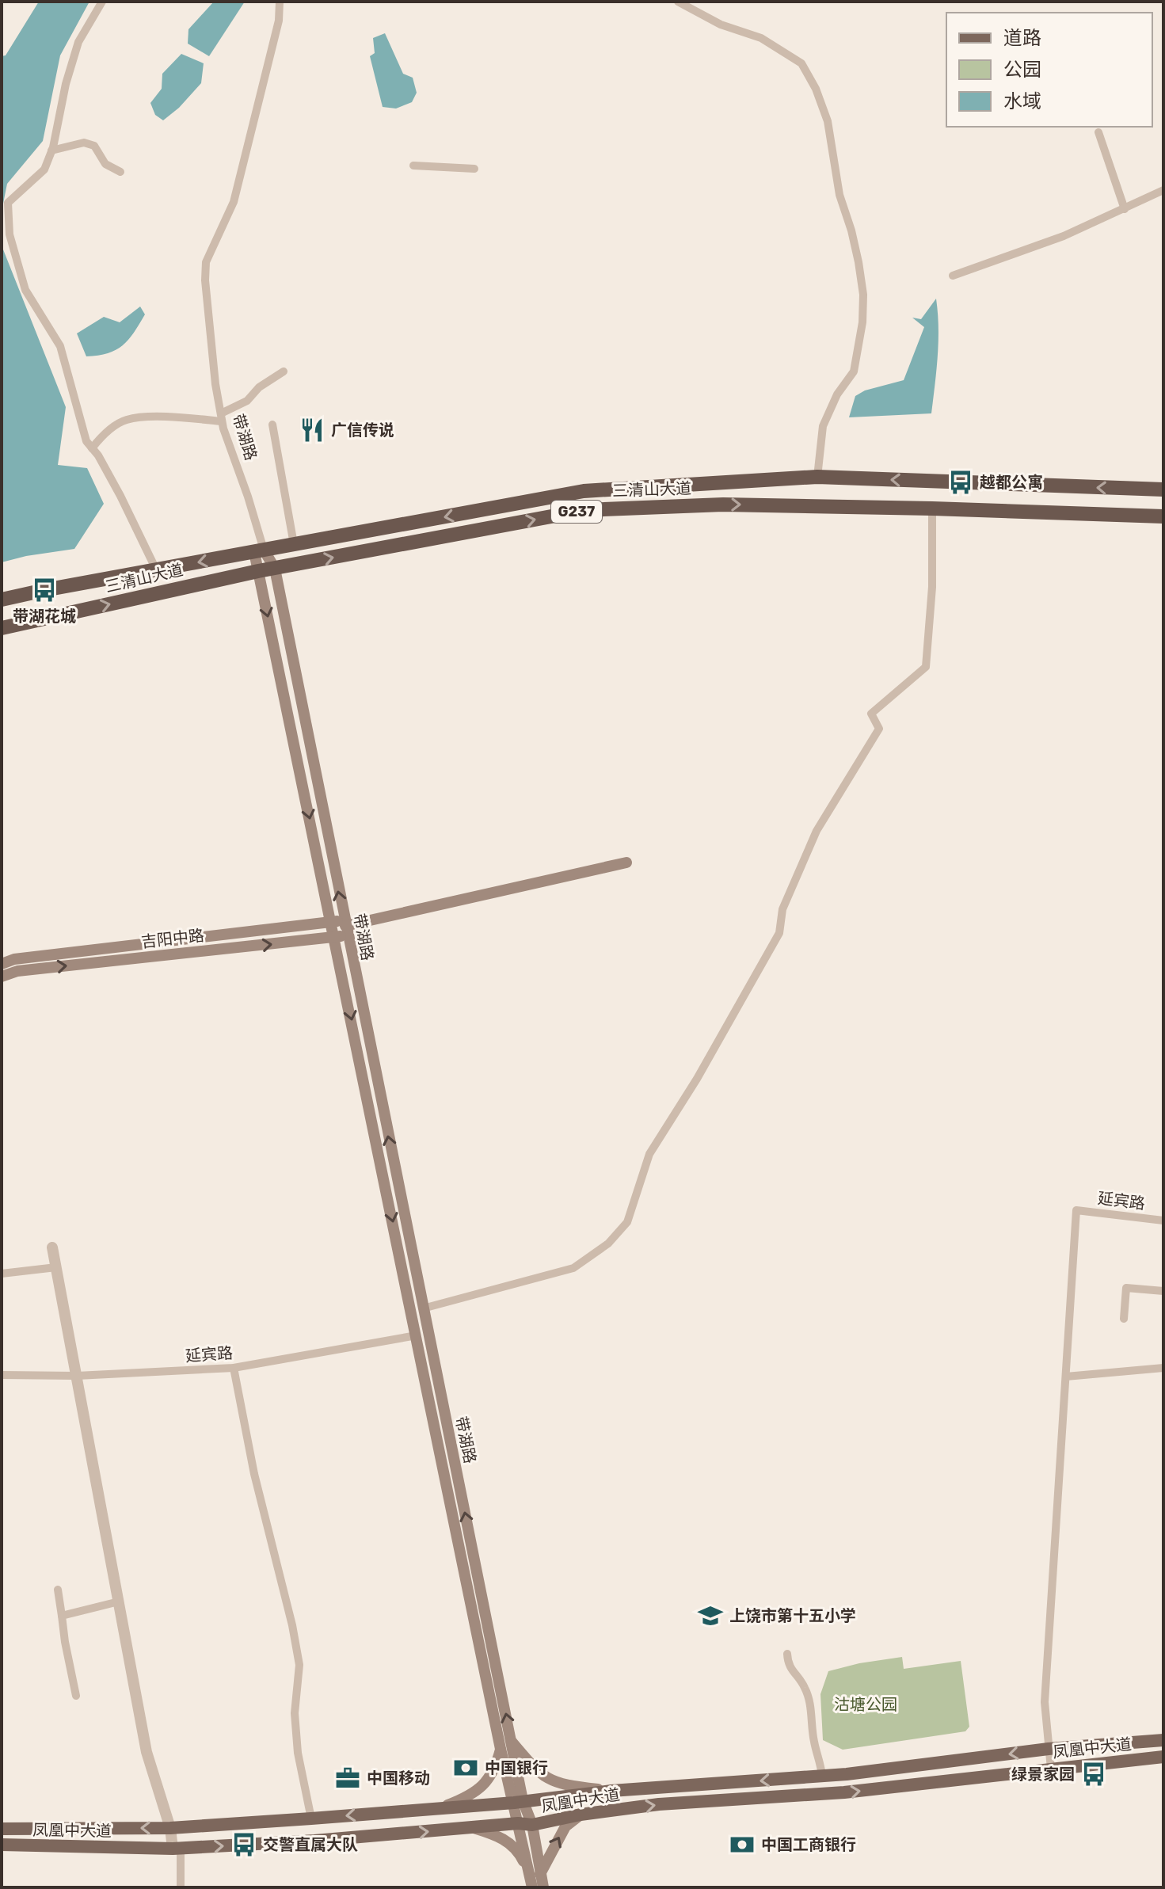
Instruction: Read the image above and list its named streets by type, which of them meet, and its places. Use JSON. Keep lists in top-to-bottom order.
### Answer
{
  "streets": {
    "highway": ["三清山大道", "G237"],
    "main road": ["带湖路", "吉阳中路", "凤凰中大道"],
    "street": ["延宾路"]
  },
  "crossings": [
    ["带湖路", "三清山大道"],
    ["带湖路", "吉阳中路"],
    ["带湖路", "延宾路"],
    ["带湖路", "凤凰中大道"]
  ],
  "parks": ["沽塘公园"],
  "places": {
    "restaurant": ["广信传说"],
    "bus stop": [
      "越都公寓",
      "带湖花城",
      "绿景家园",
      "交警直属大队"
    ],
    "school or university": ["上饶市第十五小学"],
    "bank": ["中国银行", "中国工商银行"],
    "office": ["中国移动"]
  },
  "legend": ["道路", "公园", "水域"]
}
